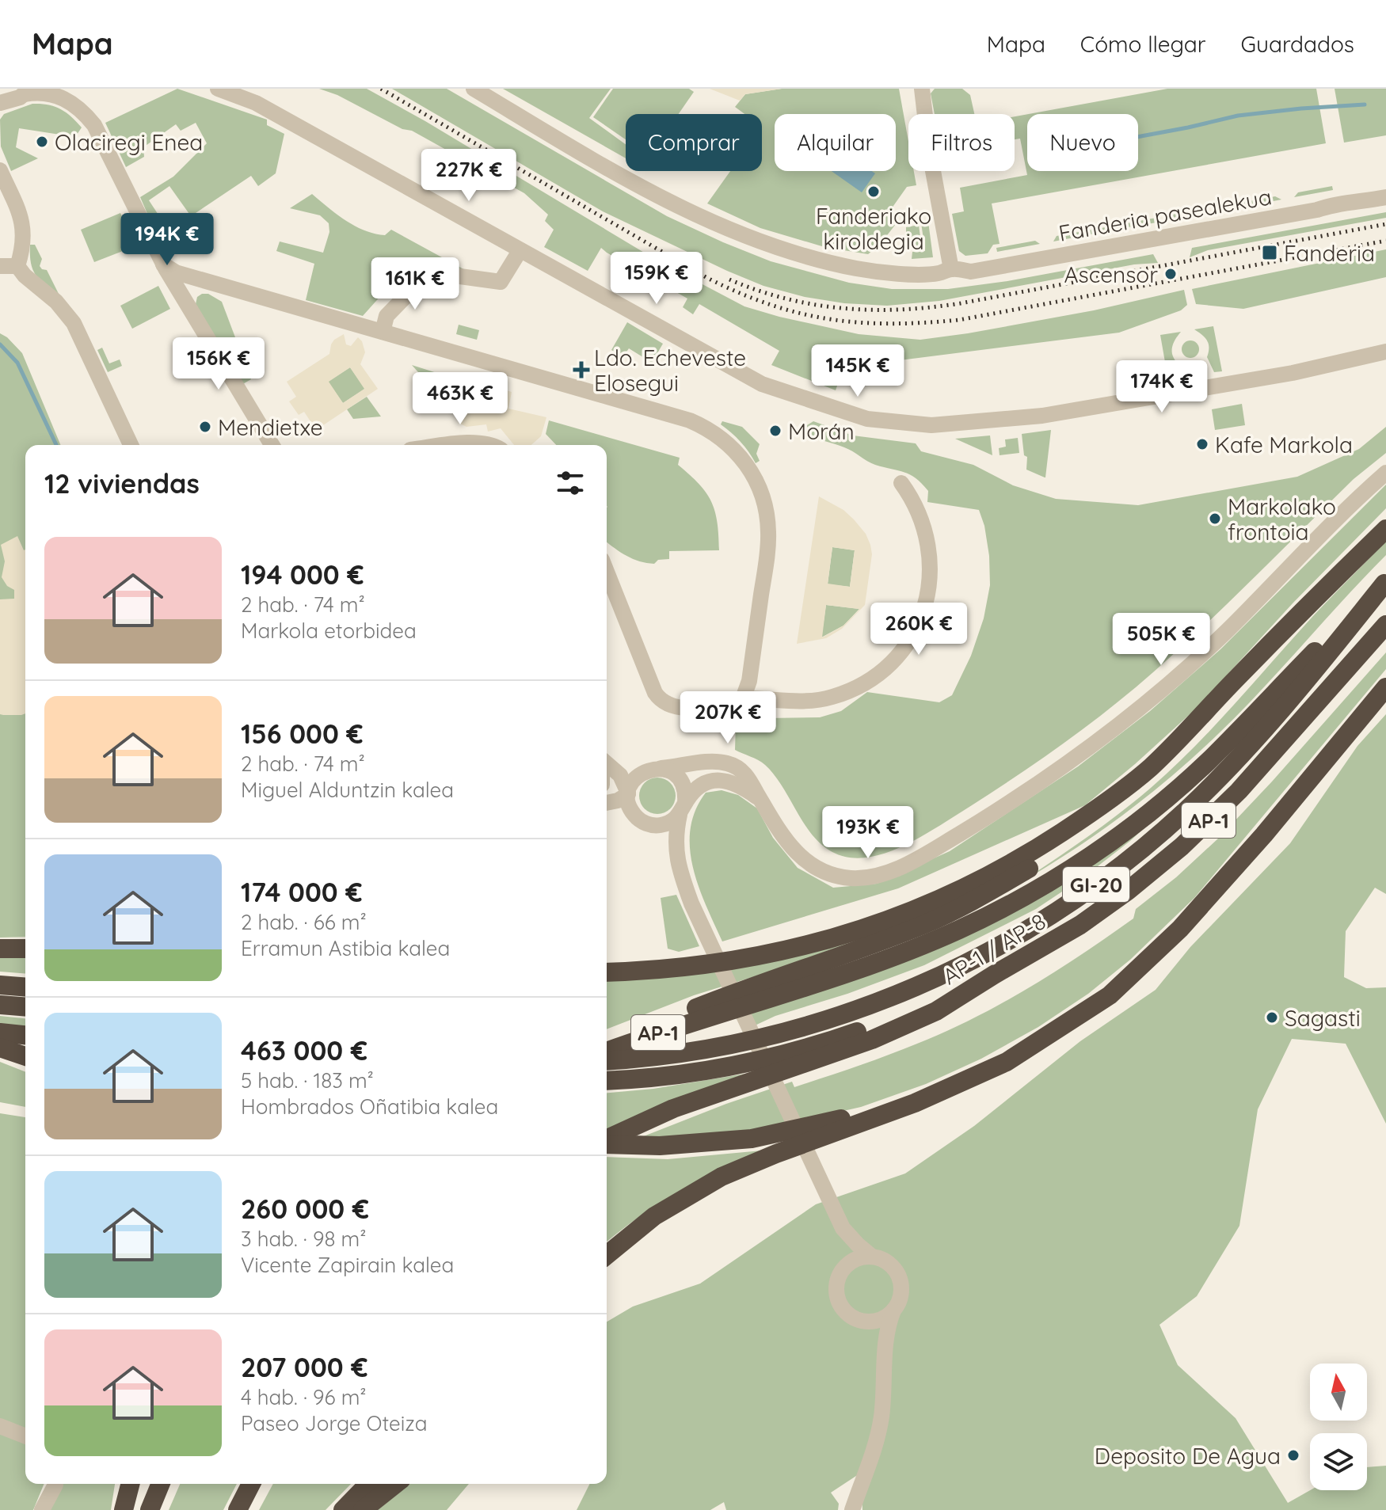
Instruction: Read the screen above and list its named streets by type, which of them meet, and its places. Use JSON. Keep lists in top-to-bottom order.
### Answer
{
  "streets": {
    "highway": ["AP-1", "GI-20", "AP-1 / AP-8"],
    "street": ["Fanderia pasealekua"]
  },
  "crossings": [
    ["GI-20", "AP-1 / AP-8"]
  ],
  "places": {
    "other": [
      "Olaciregi Enea",
      "Fanderiako kiroldegia",
      "Ascensor",
      "Mendietxe",
      "Morán",
      "Kafe Markola",
      "Markolako frontoia",
      "Sagasti",
      "Deposito De Agua"
    ],
    "transit": ["Fanderia"],
    "health": ["Ldo. Echeveste Elosegui"]
  },
  "north": "top",
  "page": {
    "header": "Mapa",
    "nav": ["Mapa", "Cómo llegar", "Guardados"],
    "chip": [
      "Comprar",
      "Alquilar",
      "Filtros",
      "Nuevo"
    ],
    "price": [
      "227K €",
      "194K €",
      "159K €",
      "161K €",
      "156K €",
      "145K €",
      "174K €",
      "463K €",
      "260K €",
      "505K €",
      "207K €",
      "193K €"
    ],
    "heading": "12 viviendas",
    "list": [
      {
        "name": "194 000 €",
        "note": "2 hab. · 74 m² · Markola etorbidea"
      },
      {
        "name": "156 000 €",
        "note": "2 hab. · 74 m² · Miguel Alduntzin kalea"
      },
      {
        "name": "174 000 €",
        "note": "2 hab. · 66 m² · Erramun Astibia kalea"
      },
      {
        "name": "463 000 €",
        "note": "5 hab. · 183 m² · Hombrados Oñatibia kalea"
      },
      {
        "name": "260 000 €",
        "note": "3 hab. · 98 m² · Vicente Zapirain kalea"
      },
      {
        "name": "207 000 €",
        "note": "4 hab. · 96 m² · Paseo Jorge Oteiza"
      }
    ]
  }
}
